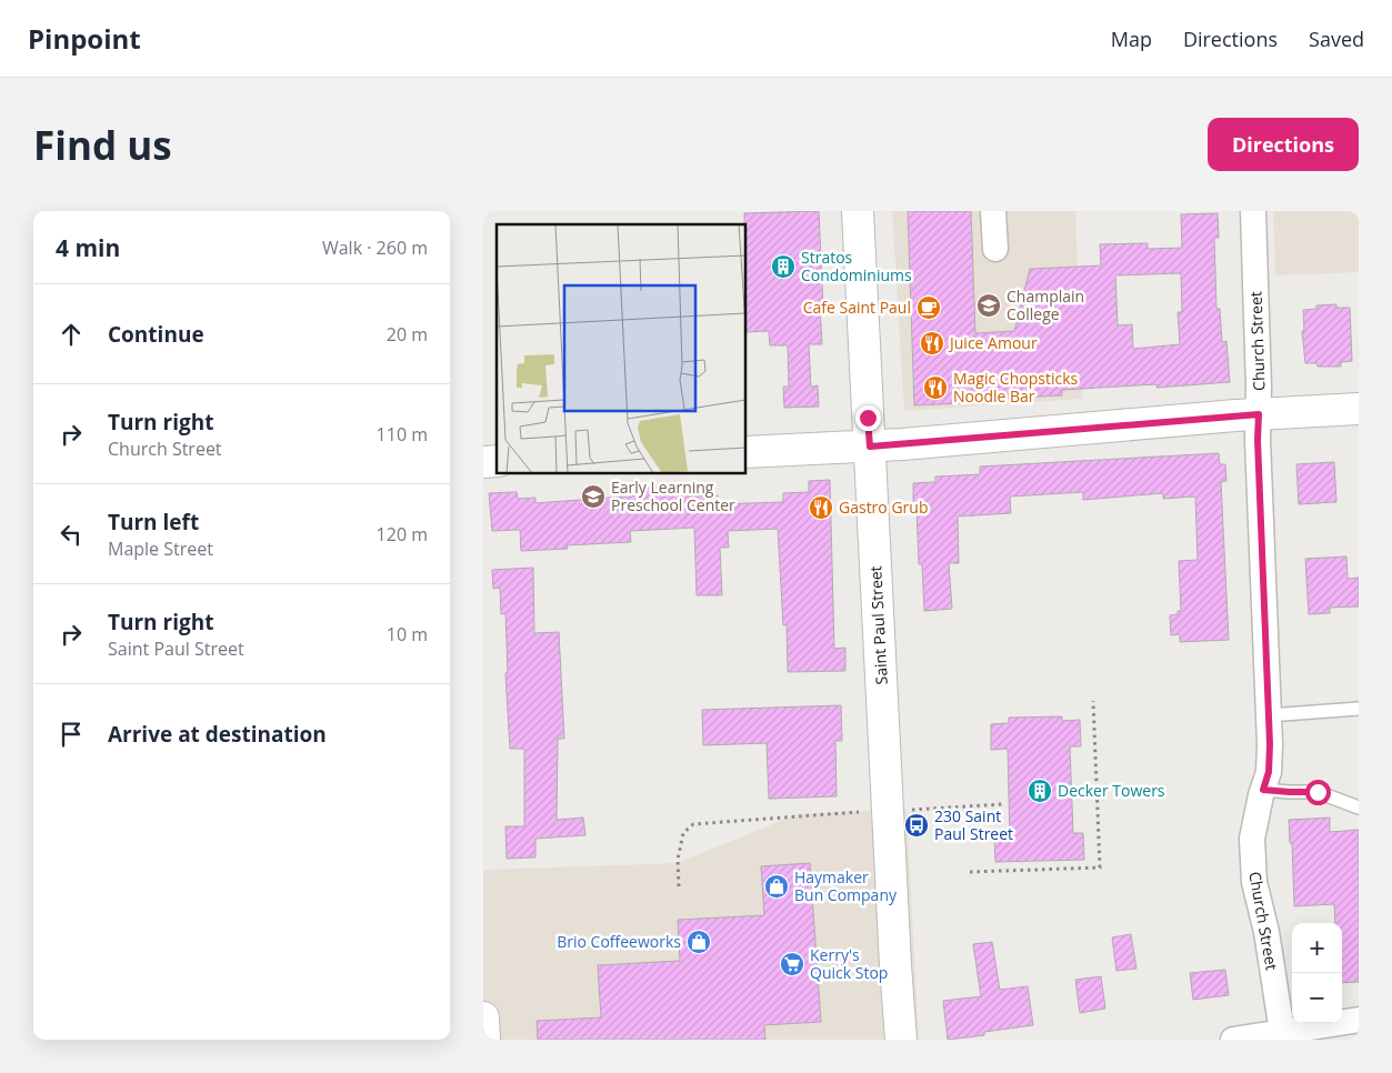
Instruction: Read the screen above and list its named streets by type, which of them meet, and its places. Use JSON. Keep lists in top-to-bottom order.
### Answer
{
  "streets": {
    "street": ["Church Street", "Saint Paul Street"]
  },
  "places": {
    "building": ["Stratos Condominiums", "Decker Towers"],
    "school or university": ["Champlain College", "Early Learning Preschool Center"],
    "cafe": ["Cafe Saint Paul"],
    "restaurant": ["Juice Amour", "Magic Chopsticks Noodle Bar", "Gastro Grub"],
    "bus stop": ["230 Saint Paul Street"],
    "shop": ["Haymaker Bun Company", "Brio Coffeeworks"],
    "supermarket": ["Kerry's Quick Stop"]
  },
  "page": {
    "header": "Pinpoint",
    "nav": ["Map", "Directions", "Saved"],
    "buttons": "Directions",
    "title": "Find us",
    "heading": ["4 min", "Walk · 260 m"],
    "list": [
      ["Continue", "20 m"],
      ["Turn right", "Church Street", "110 m"],
      ["Turn left", "Maple Street", "120 m"],
      ["Turn right", "Saint Paul Street", "10 m"],
      "Arrive at destination"
    ],
    "map_buttons": ["+", "−"]
  }
}
